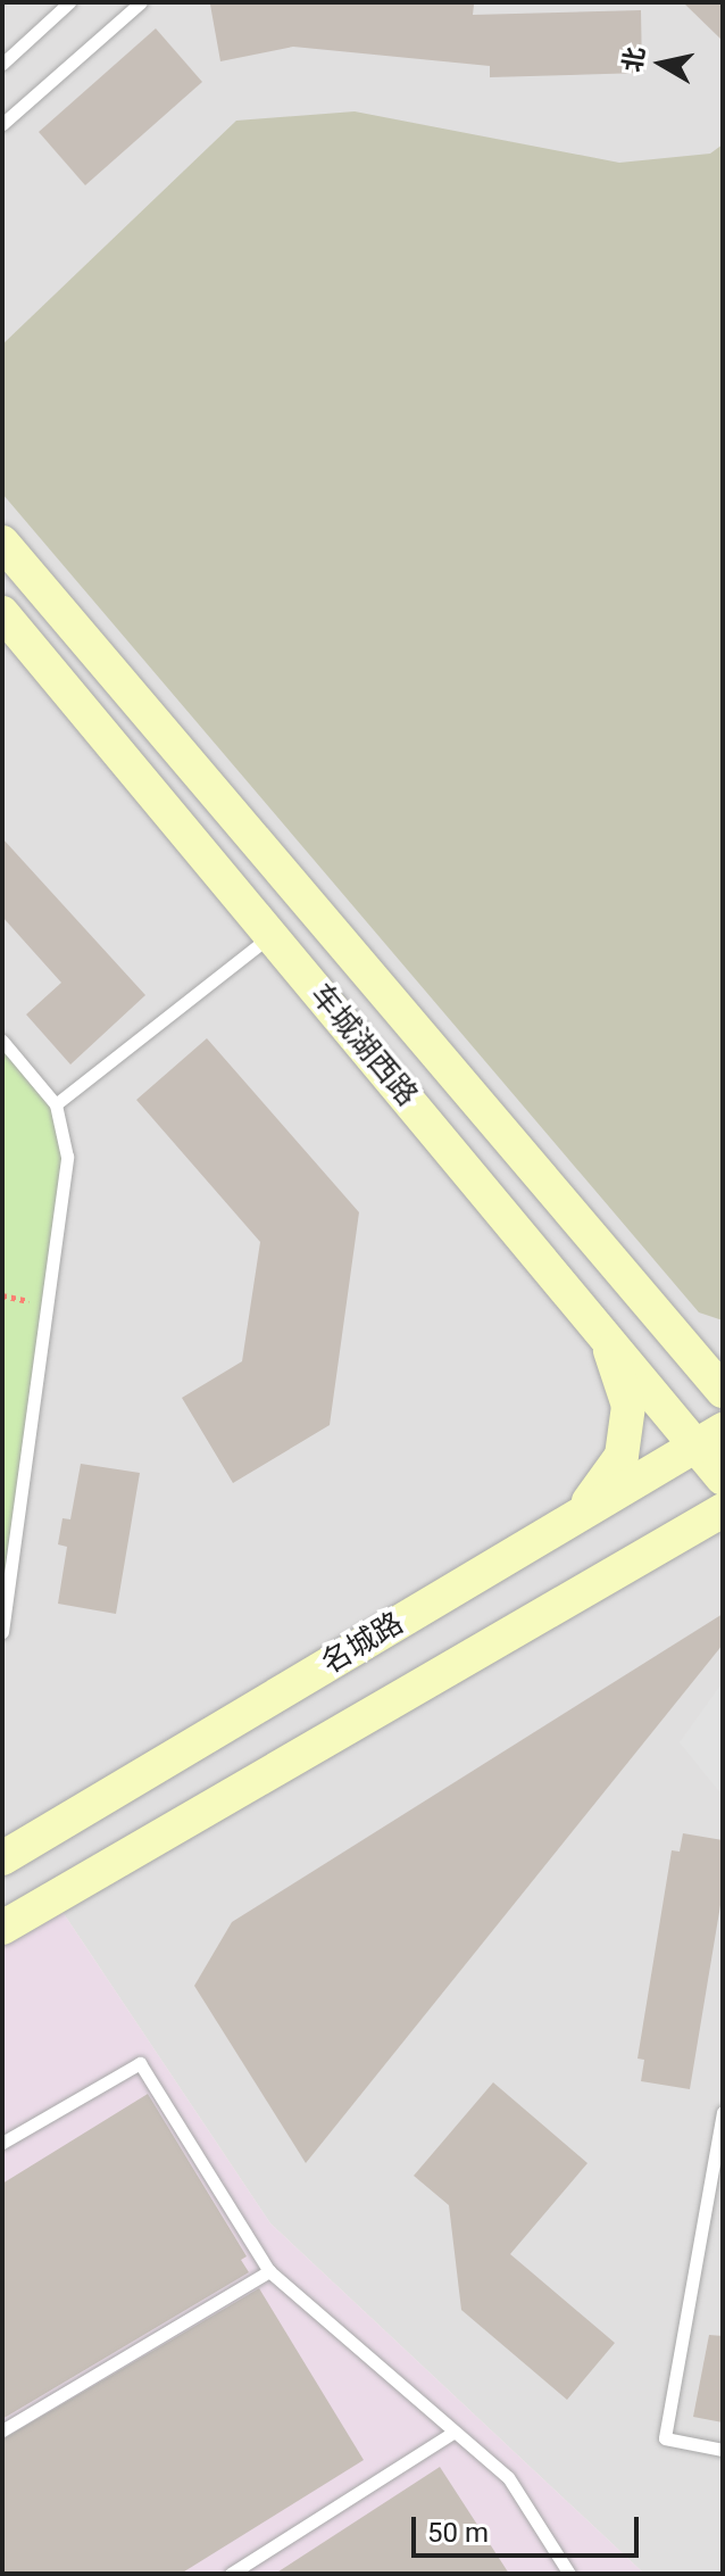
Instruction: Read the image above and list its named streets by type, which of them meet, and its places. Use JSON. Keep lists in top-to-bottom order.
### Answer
{
  "streets": {
    "street": ["车城湖西路", "名城路"]
  },
  "crossings": [
    ["车城湖西路", "名城路"]
  ],
  "scale_bar": "50 m",
  "north": "left"
}
